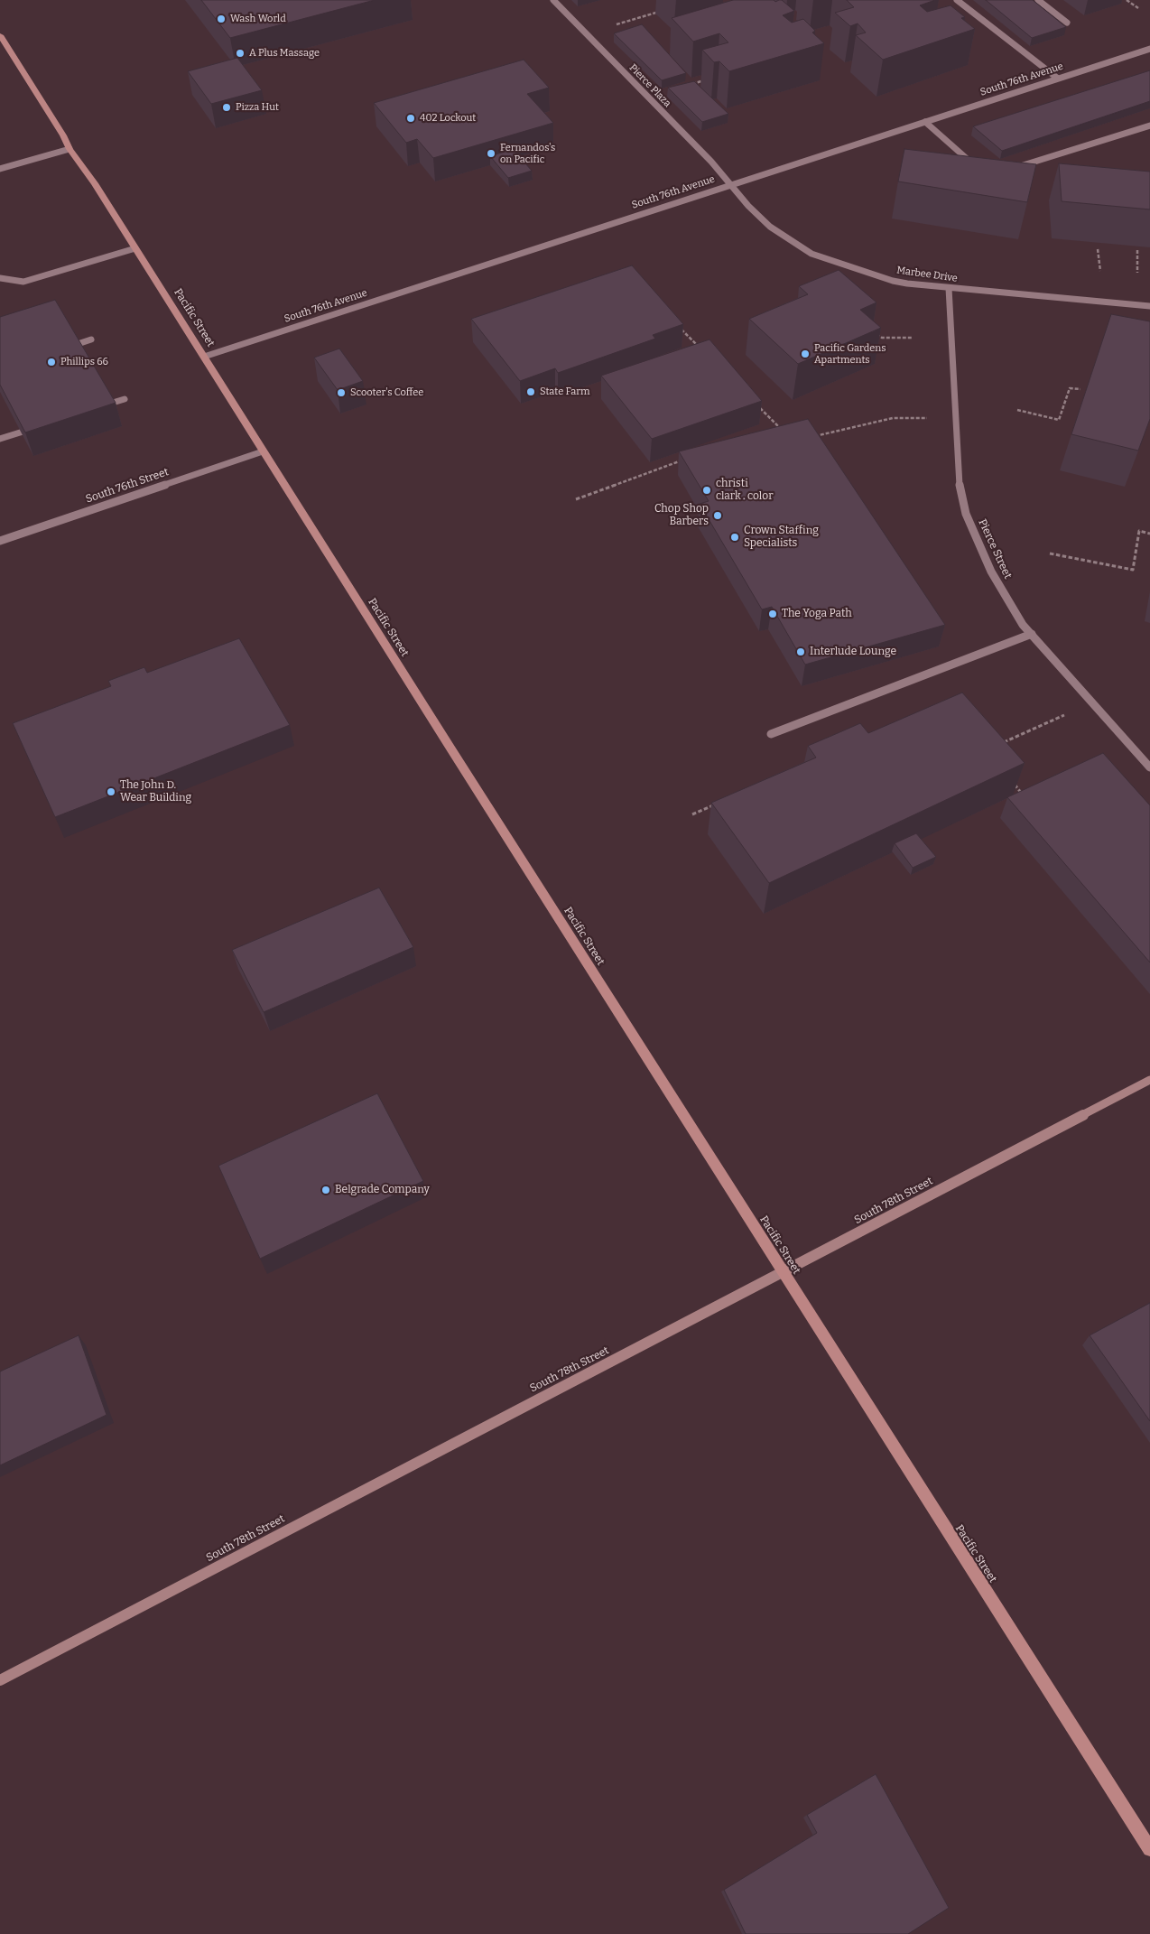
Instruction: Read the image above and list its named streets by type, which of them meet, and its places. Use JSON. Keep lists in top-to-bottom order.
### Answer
{
  "streets": {
    "main road": ["Pacific Street", "South 78th Street"],
    "street": [
      "South 76th Avenue",
      "Pierce Plaza",
      "Marbee Drive",
      "South 76th Street",
      "Pierce Street"
    ]
  },
  "crossings": [
    ["South 76th Avenue", "Pierce Plaza"],
    ["South 76th Avenue", "Marbee Drive"],
    ["South 76th Avenue", "Pacific Street"],
    ["Pierce Plaza", "Marbee Drive"],
    ["Marbee Drive", "Pierce Street"],
    ["Pacific Street", "South 76th Street"],
    ["Pacific Street", "South 78th Street"]
  ],
  "places": [
    "Wash World",
    "A Plus Massage",
    "Pizza Hut",
    "402 Lockout",
    "Fernandos's on Pacific",
    "Pacific Gardens Apartments",
    "Phillips 66",
    "State Farm",
    "Scooter's Coffee",
    "christi clark . color",
    "Chop Shop Barbers",
    "Crown Staffing Specialists",
    "The Yoga Path",
    "Interlude Lounge",
    "The John D. Wear Building",
    "Belgrade Company"
  ]
}
